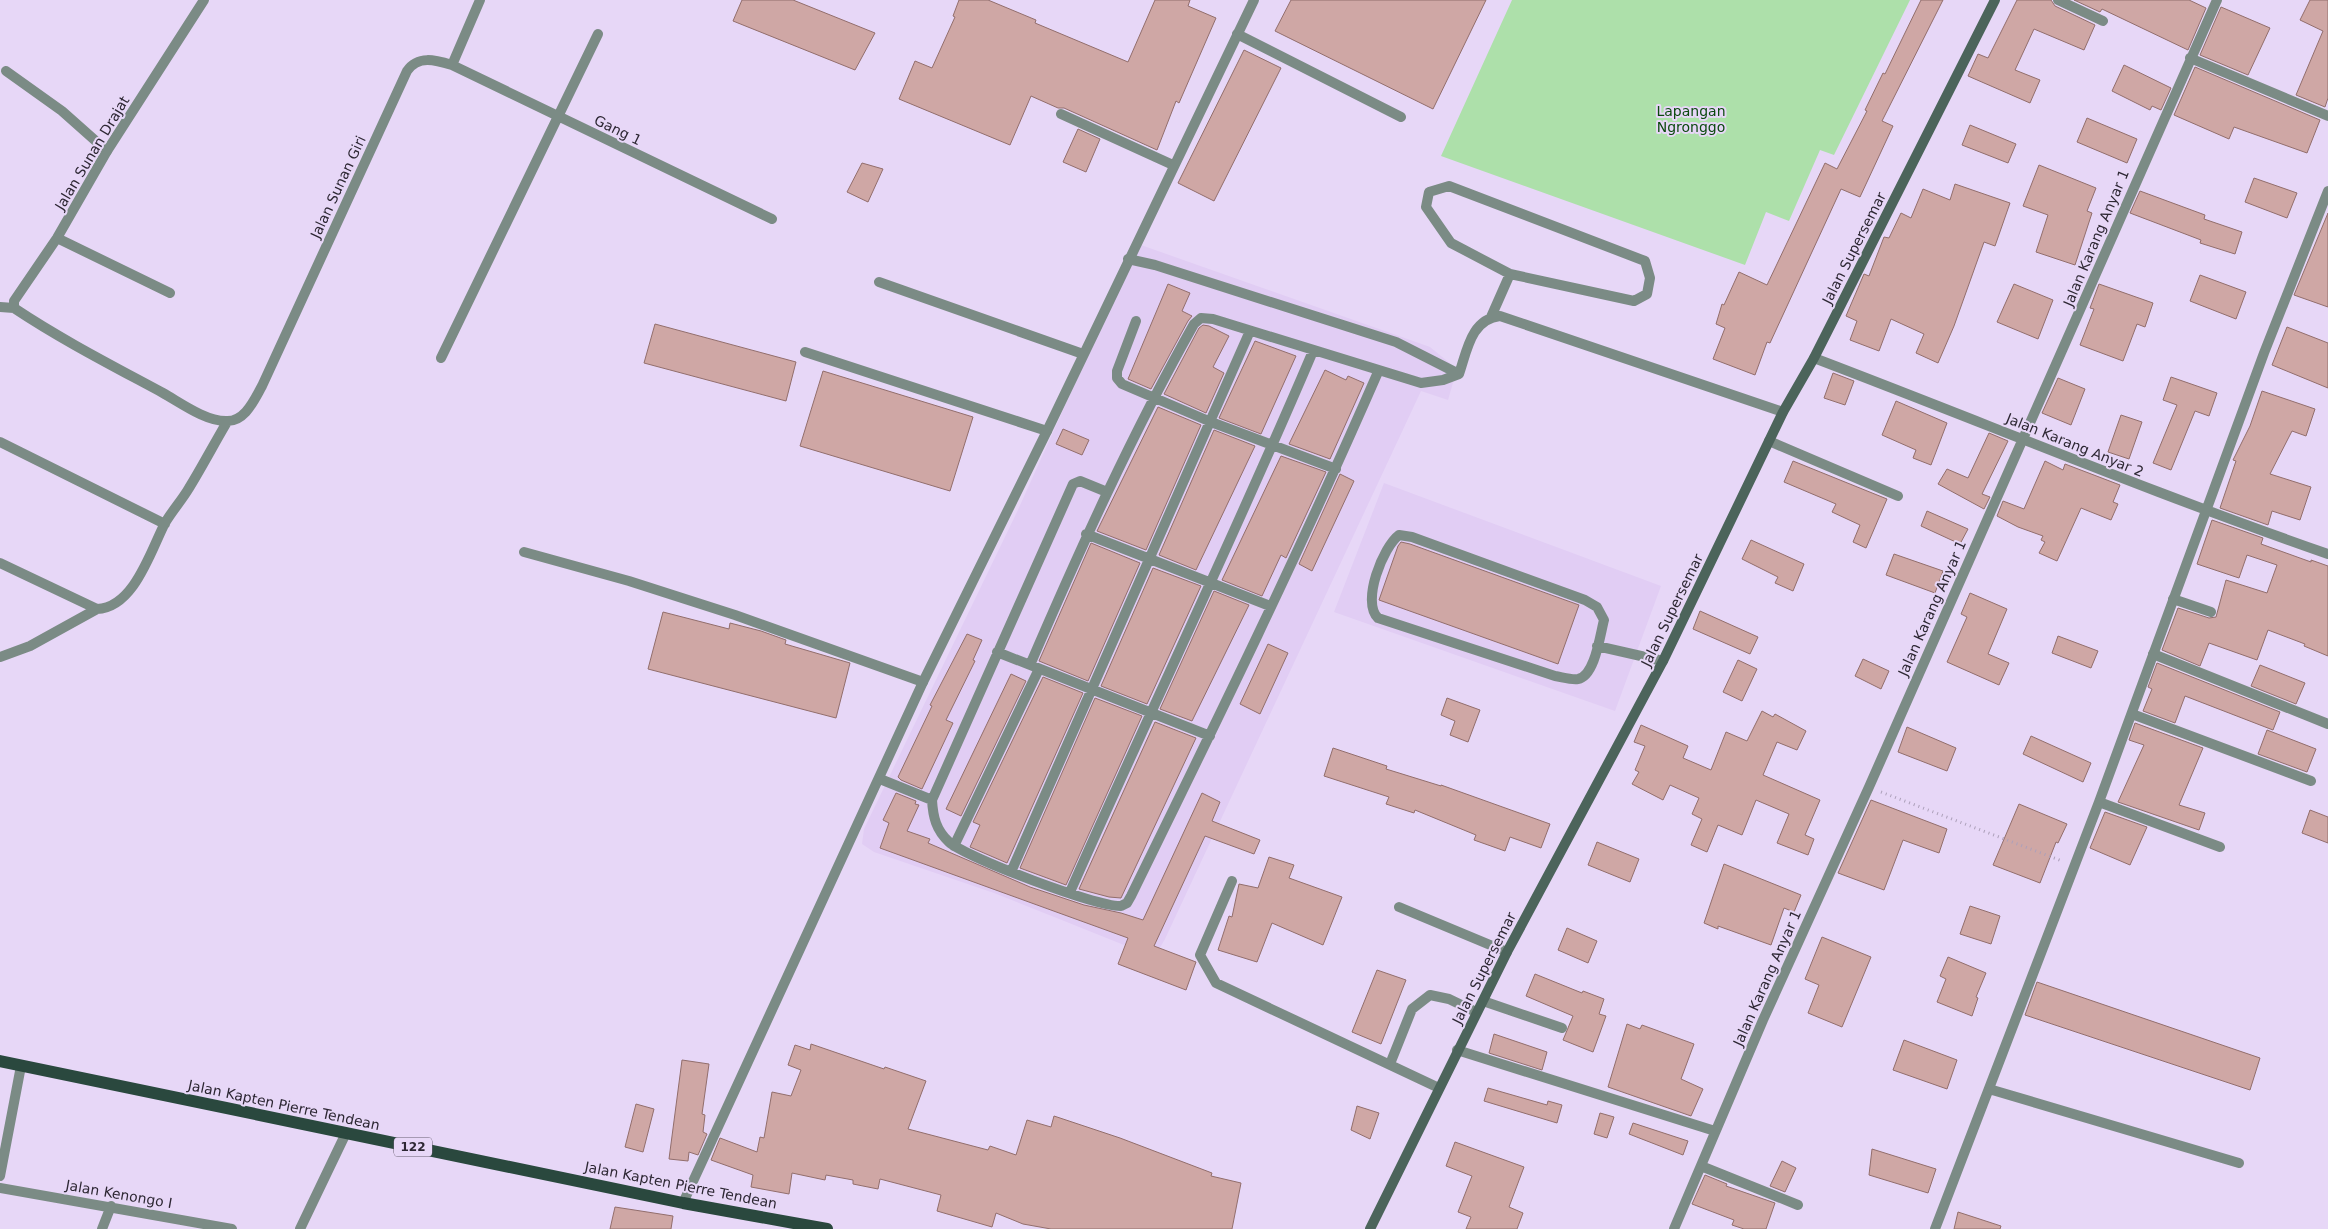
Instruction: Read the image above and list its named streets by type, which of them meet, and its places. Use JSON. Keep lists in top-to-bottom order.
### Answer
{
  "streets": {
    "main road": ["Jalan Supersemar", "Jalan Kapten Pierre Tendean", "122"],
    "street": [
      "Gang 1",
      "Jalan Sunan Drajat",
      "Jalan Sunan Giri",
      "Jalan Karang Anyar 1",
      "Jalan Karang Anyar 2",
      "Jalan Kenongo I"
    ]
  },
  "crossings": [
    ["Gang 1", "Jalan Sunan Giri"],
    ["Jalan Karang Anyar 1", "Jalan Karang Anyar 2"],
    ["Jalan Supersemar", "Jalan Karang Anyar 2"]
  ],
  "parks": ["Lapangan Ngronggo"]
}
